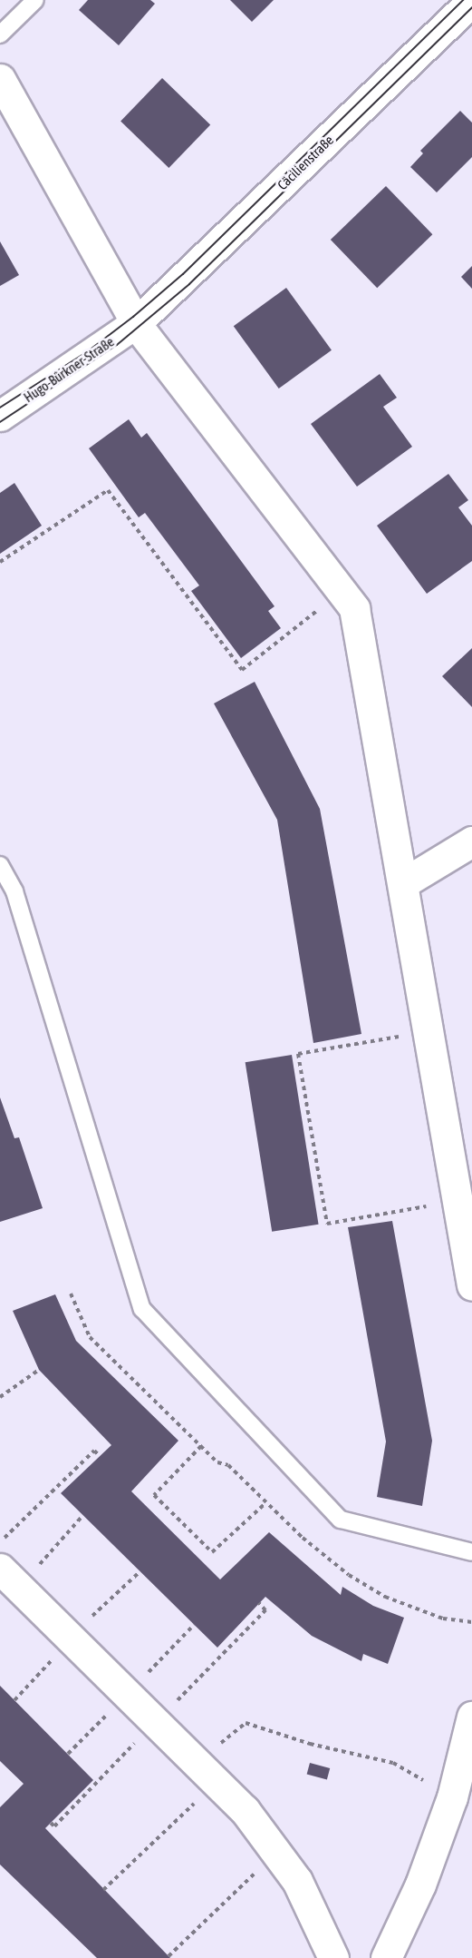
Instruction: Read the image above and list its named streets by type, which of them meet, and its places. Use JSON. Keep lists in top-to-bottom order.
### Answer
{
  "streets": {
    "street": ["Cäcilienstraße", "Hugo-Bürkner-Straße"]
  },
  "crossings": [
    ["Cäcilienstraße", "Hugo-Bürkner-Straße"]
  ]
}
